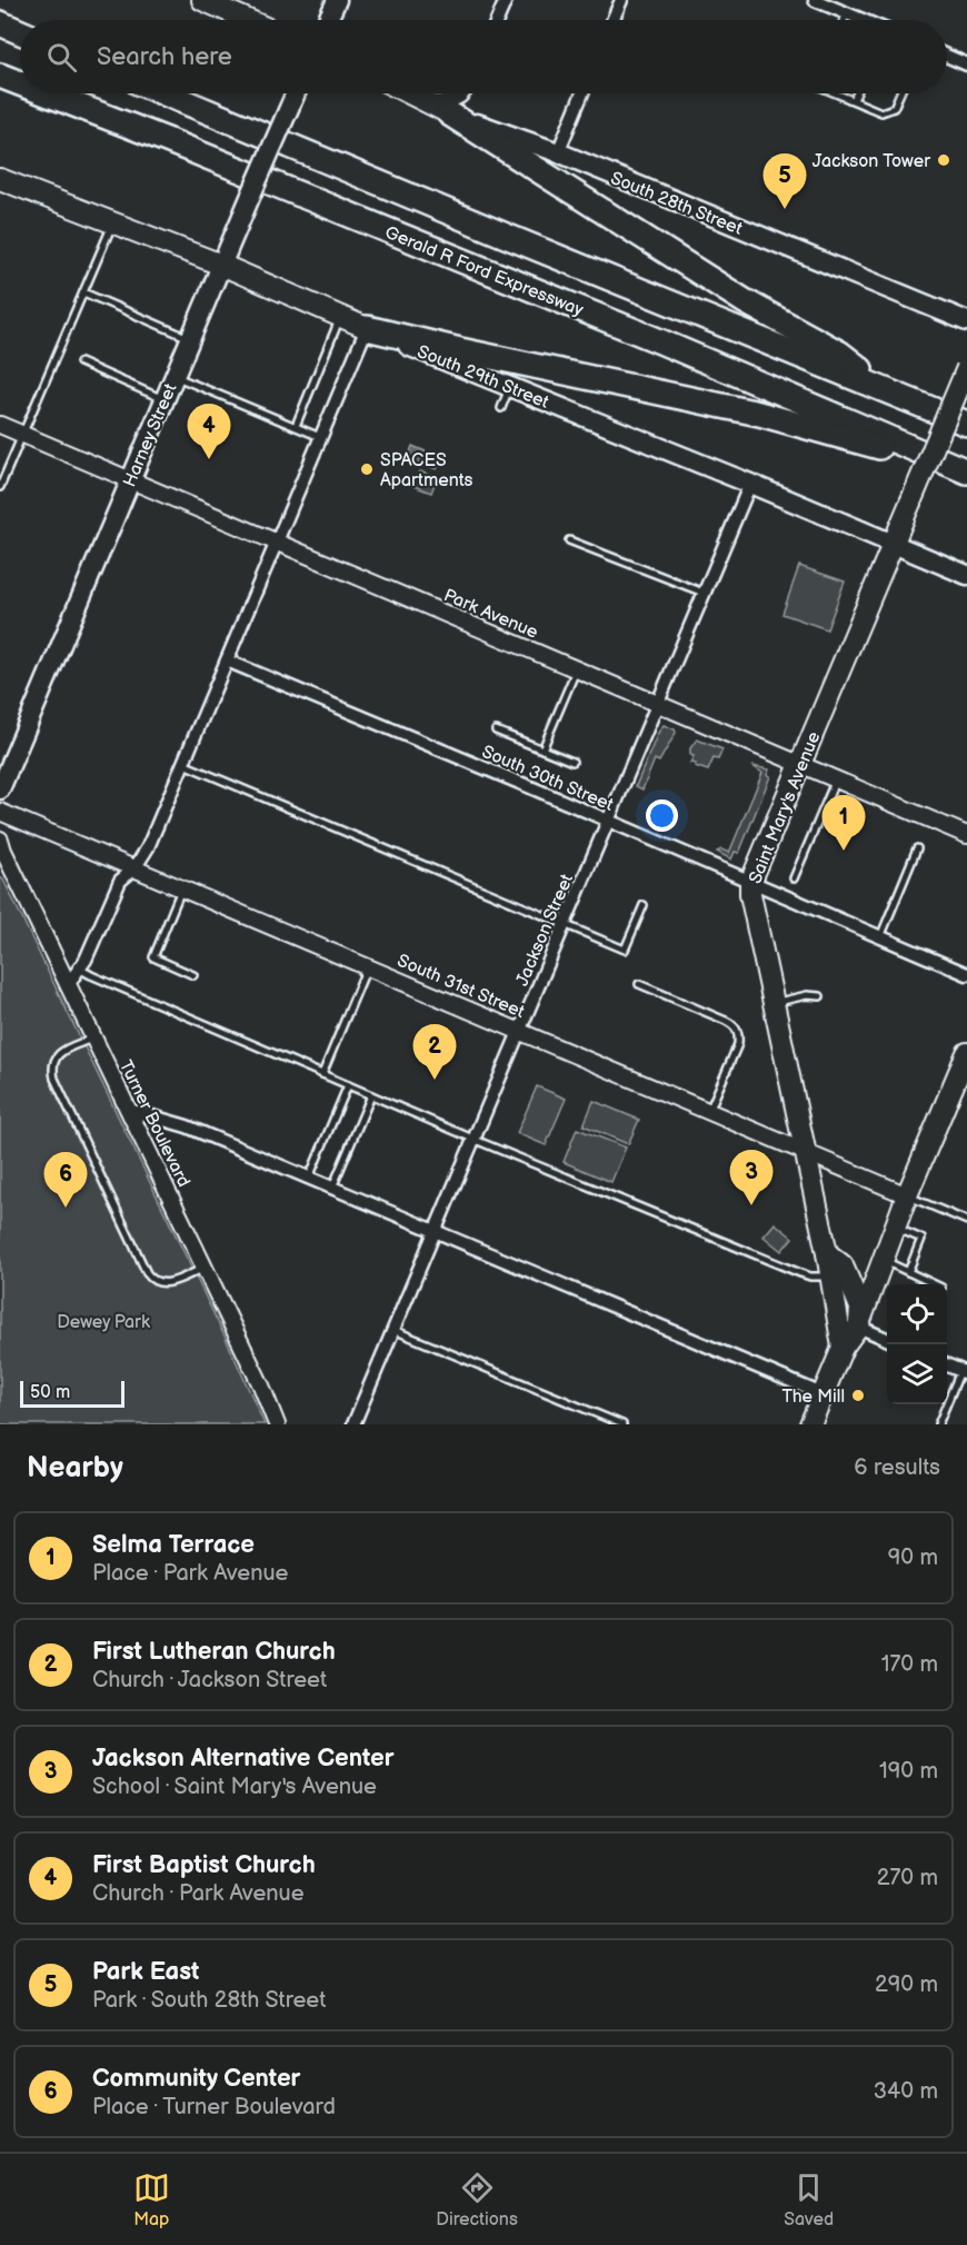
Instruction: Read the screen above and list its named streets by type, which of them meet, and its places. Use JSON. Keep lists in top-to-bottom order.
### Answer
{
  "streets": {
    "highway": ["Gerald R Ford Expressway"],
    "main road": [
      "South 28th Street",
      "South 29th Street",
      "Harney Street",
      "Saint Mary's Avenue"
    ],
    "street": [
      "Park Avenue",
      "South 30th Street",
      "Jackson Street",
      "South 31st Street",
      "Turner Boulevard"
    ]
  },
  "crossings": [
    ["South 29th Street", "Harney Street"],
    ["South 29th Street", "Saint Mary's Avenue"],
    ["South 29th Street", "Jackson Street"],
    ["Harney Street", "Park Avenue"],
    ["Park Avenue", "Saint Mary's Avenue"],
    ["Park Avenue", "Jackson Street"],
    ["South 30th Street", "Saint Mary's Avenue"],
    ["South 30th Street", "Jackson Street"],
    ["Saint Mary's Avenue", "South 31st Street"],
    ["Jackson Street", "South 31st Street"]
  ],
  "parks": ["Dewey Park"],
  "places": ["Jackson Tower", "SPACES Apartments", "The Mill"],
  "scale_bar": "50 m",
  "page": {
    "search": "Search here",
    "pins": [
      "5",
      "4",
      "1",
      "2",
      "3",
      "6"
    ],
    "scale": "50 m",
    "heading": ["Nearby", "6 results"],
    "list": [
      {
        "mark": "1",
        "name": "Selma Terrace",
        "note": "Place · Park Avenue",
        "value": "90 m"
      },
      {
        "mark": "2",
        "name": "First Lutheran Church",
        "note": "Church · Jackson Street",
        "value": "170 m"
      },
      {
        "mark": "3",
        "name": "Jackson Alternative Center",
        "note": "School · Saint Mary's Avenue",
        "value": "190 m"
      },
      {
        "mark": "4",
        "name": "First Baptist Church",
        "note": "Church · Park Avenue",
        "value": "270 m"
      },
      {
        "mark": "5",
        "name": "Park East",
        "note": "Park · South 28th Street",
        "value": "290 m"
      },
      {
        "mark": "6",
        "name": "Community Center",
        "note": "Place · Turner Boulevard",
        "value": "340 m"
      }
    ],
    "nav": ["Map", "Directions", "Saved"]
  }
}
